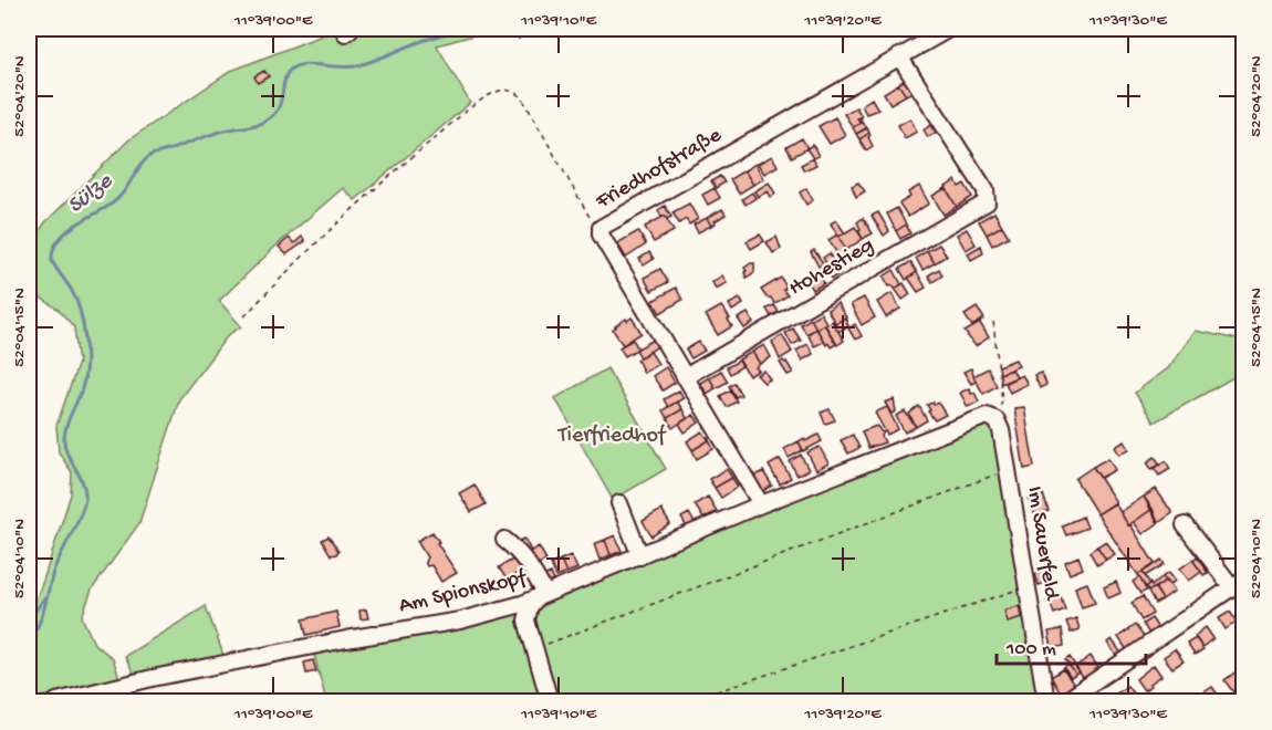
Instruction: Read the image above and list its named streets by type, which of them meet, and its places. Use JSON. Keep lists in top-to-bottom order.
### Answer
{
  "streets": {
    "street": [
      "Friedhofstraße",
      "Hohestieg",
      "Im Sauerfeld",
      "Am Spionskopf"
    ]
  },
  "crossings": [
    ["Friedhofstraße", "Hohestieg"],
    ["Friedhofstraße", "Am Spionskopf"],
    ["Im Sauerfeld", "Am Spionskopf"]
  ],
  "water": ["Sülze"],
  "parks": ["Tierfriedhof"],
  "scale_bar": "100 m",
  "coordinates": [
    "11°39'00\"E",
    "11°39'10\"E",
    "11°39'20\"E",
    "11°39'30\"E",
    "52°04'20\"N",
    "52°04'15\"N",
    "52°04'10\"N"
  ]
}
